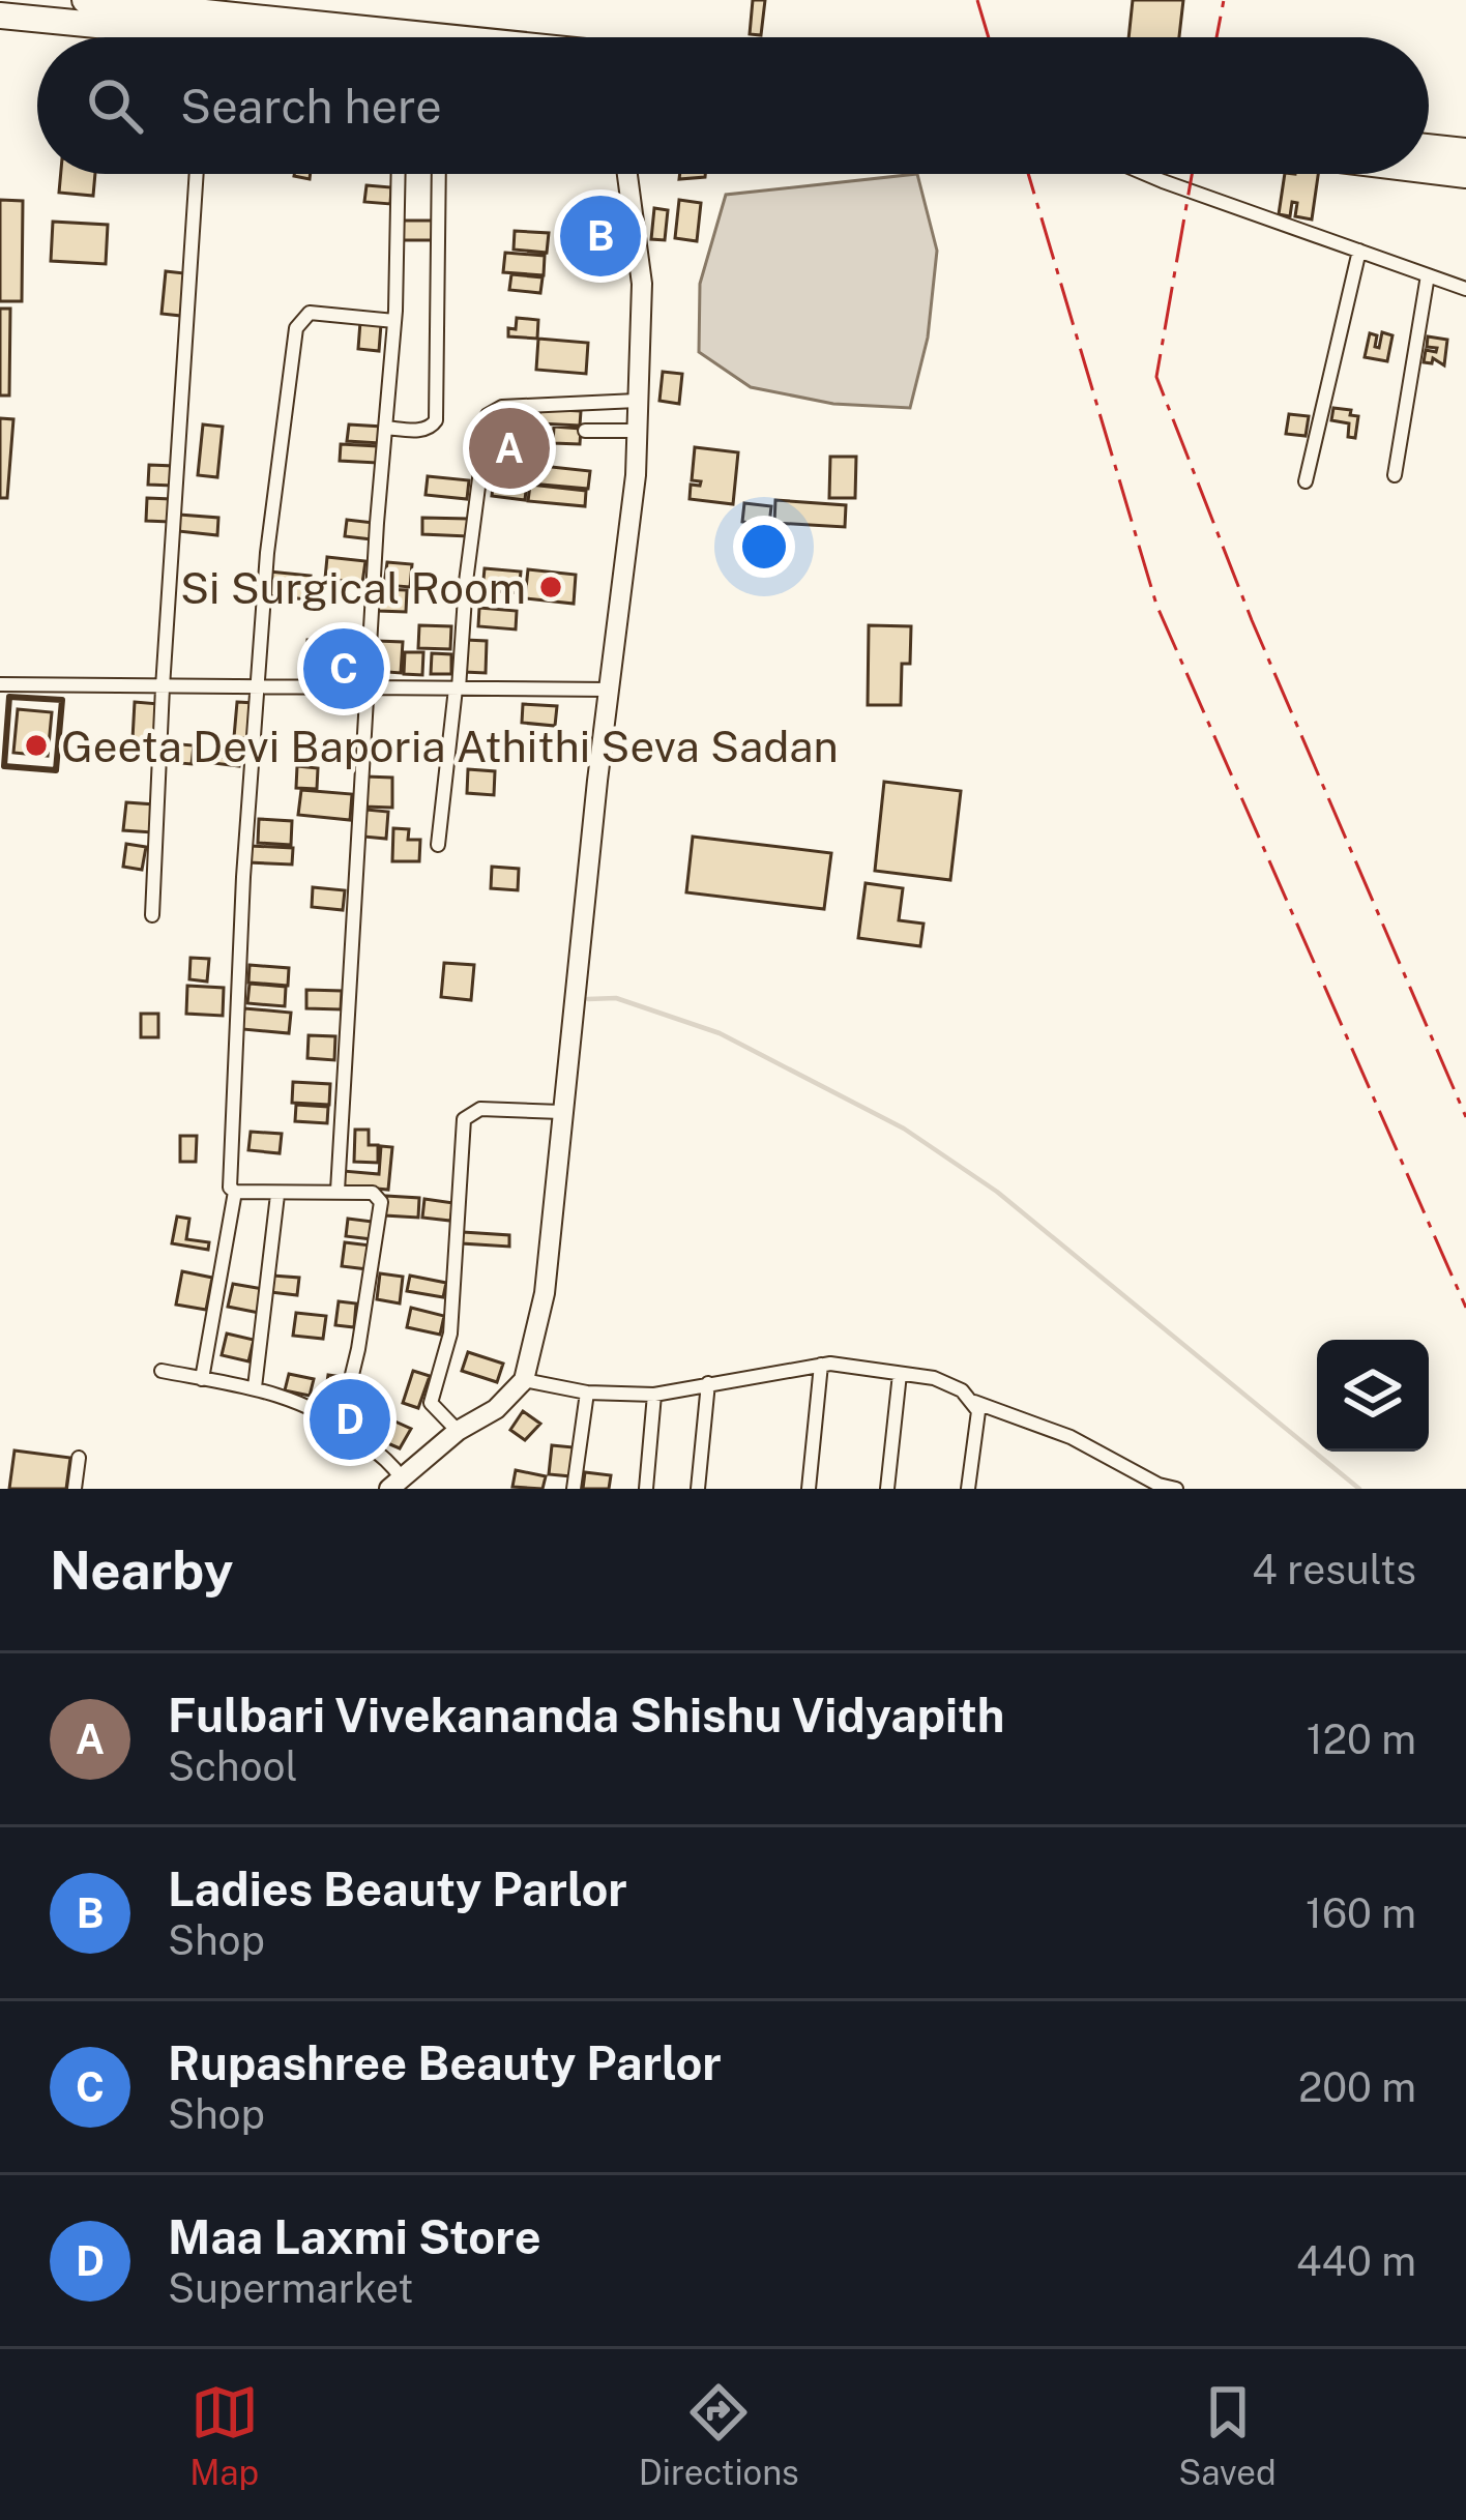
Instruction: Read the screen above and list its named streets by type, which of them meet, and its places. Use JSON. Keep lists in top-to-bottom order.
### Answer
{
  "places": ["Si Surgical Room", "Geeta Devi Baporia Athithi Seva Sadan"],
  "page": {
    "search": "Search here",
    "pins": [
      "B",
      "A",
      "C",
      "D"
    ],
    "heading": ["Nearby", "4 results"],
    "list": [
      {
        "mark": "A",
        "name": "Fulbari Vivekananda Shishu Vidyapith",
        "note": "School",
        "value": "120 m"
      },
      {
        "mark": "B",
        "name": "Ladies Beauty Parlor",
        "note": "Shop",
        "value": "160 m"
      },
      {
        "mark": "C",
        "name": "Rupashree Beauty Parlor",
        "note": "Shop",
        "value": "200 m"
      },
      {
        "mark": "D",
        "name": "Maa Laxmi Store",
        "note": "Supermarket",
        "value": "440 m"
      }
    ],
    "nav": ["Map", "Directions", "Saved"]
  }
}
